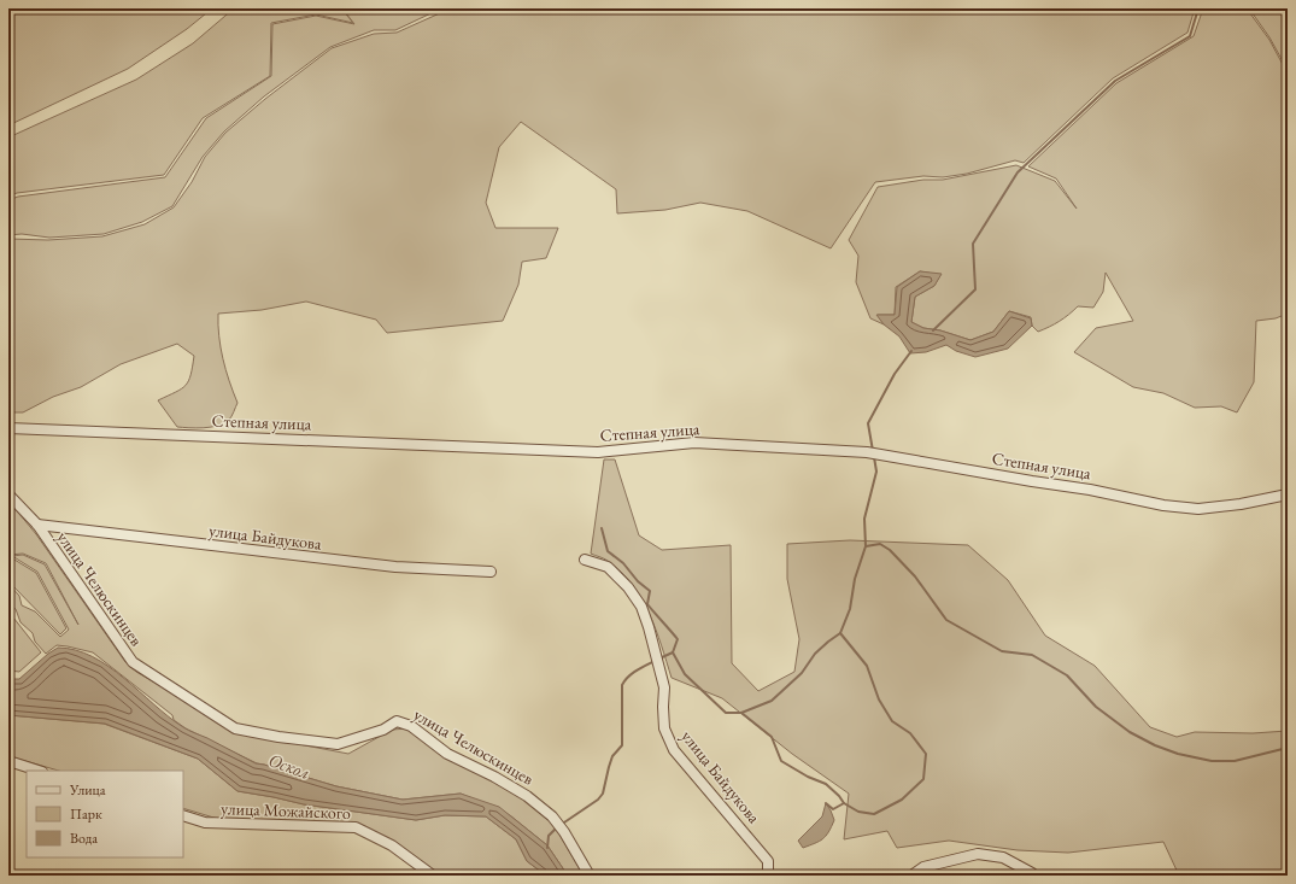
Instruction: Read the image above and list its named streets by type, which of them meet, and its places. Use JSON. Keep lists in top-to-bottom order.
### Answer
{
  "streets": {
    "street": [
      "Степная улица",
      "улица Байдукова",
      "улица Челюскинцев",
      "улица Можайского"
    ]
  },
  "crossings": [
    ["улица Байдукова", "улица Челюскинцев"]
  ],
  "water": ["Оскол"],
  "legend": ["Улица", "Парк", "Вода"]
}
